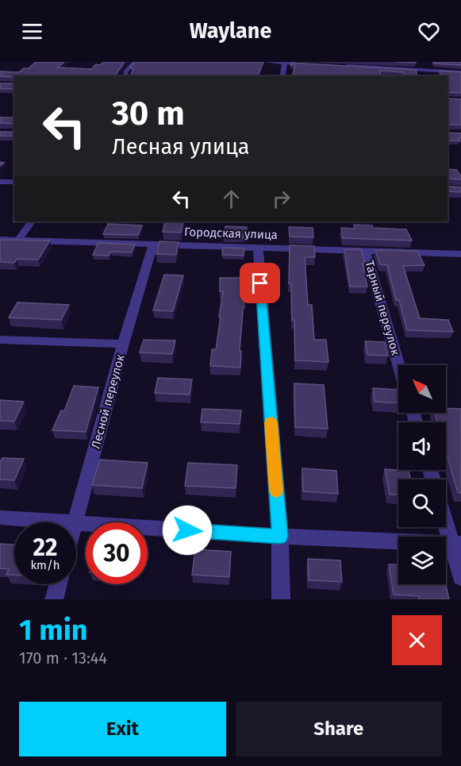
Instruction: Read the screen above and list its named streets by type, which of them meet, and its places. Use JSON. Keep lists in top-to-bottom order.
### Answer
{
  "streets": {
    "street": ["Городская улица", "Тарный переулок", "Лесной переулок"]
  },
  "crossings": [
    ["Городская улица", "Тарный переулок"],
    ["Городская улица", "Лесной переулок"]
  ],
  "north": "top left",
  "page": {
    "header": "Waylane",
    "turn": ["30 m", "Лесная улица"],
    "speed": "22 km/h",
    "limit": "30",
    "heading": ["1 min", "170 m · 13:44"],
    "buttons": ["Exit", "Share"]
  }
}
